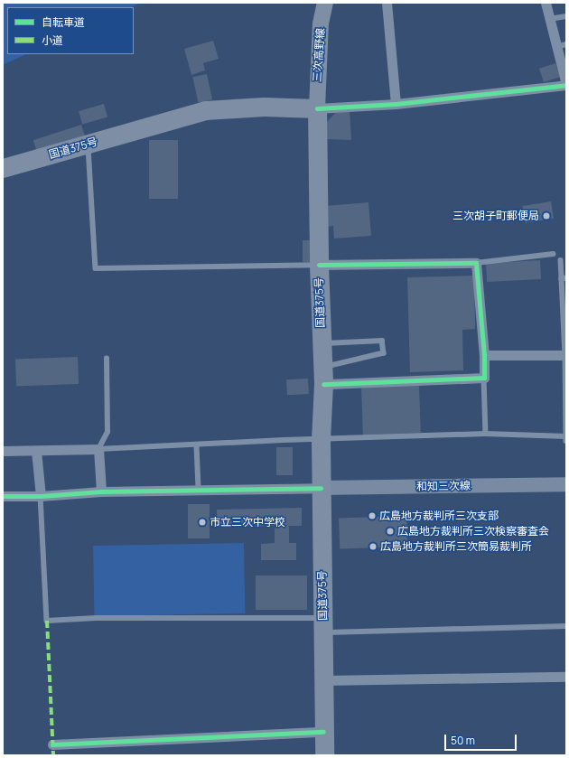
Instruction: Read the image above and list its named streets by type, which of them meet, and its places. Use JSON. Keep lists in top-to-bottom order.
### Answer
{
  "streets": {
    "highway": ["国道375号"],
    "main road": ["三次高野線", "和知三次線"]
  },
  "crossings": [
    ["三次高野線", "国道375号"],
    ["国道375号", "和知三次線"]
  ],
  "places": [
    "三次胡子町郵便局",
    "広島地方裁判所三次支部",
    "市立三次中学校",
    "広島地方裁判所三次検察審査会",
    "広島地方裁判所三次簡易裁判所"
  ],
  "legend": ["自転車道", "小道"],
  "scale_bar": "50 m"
}
